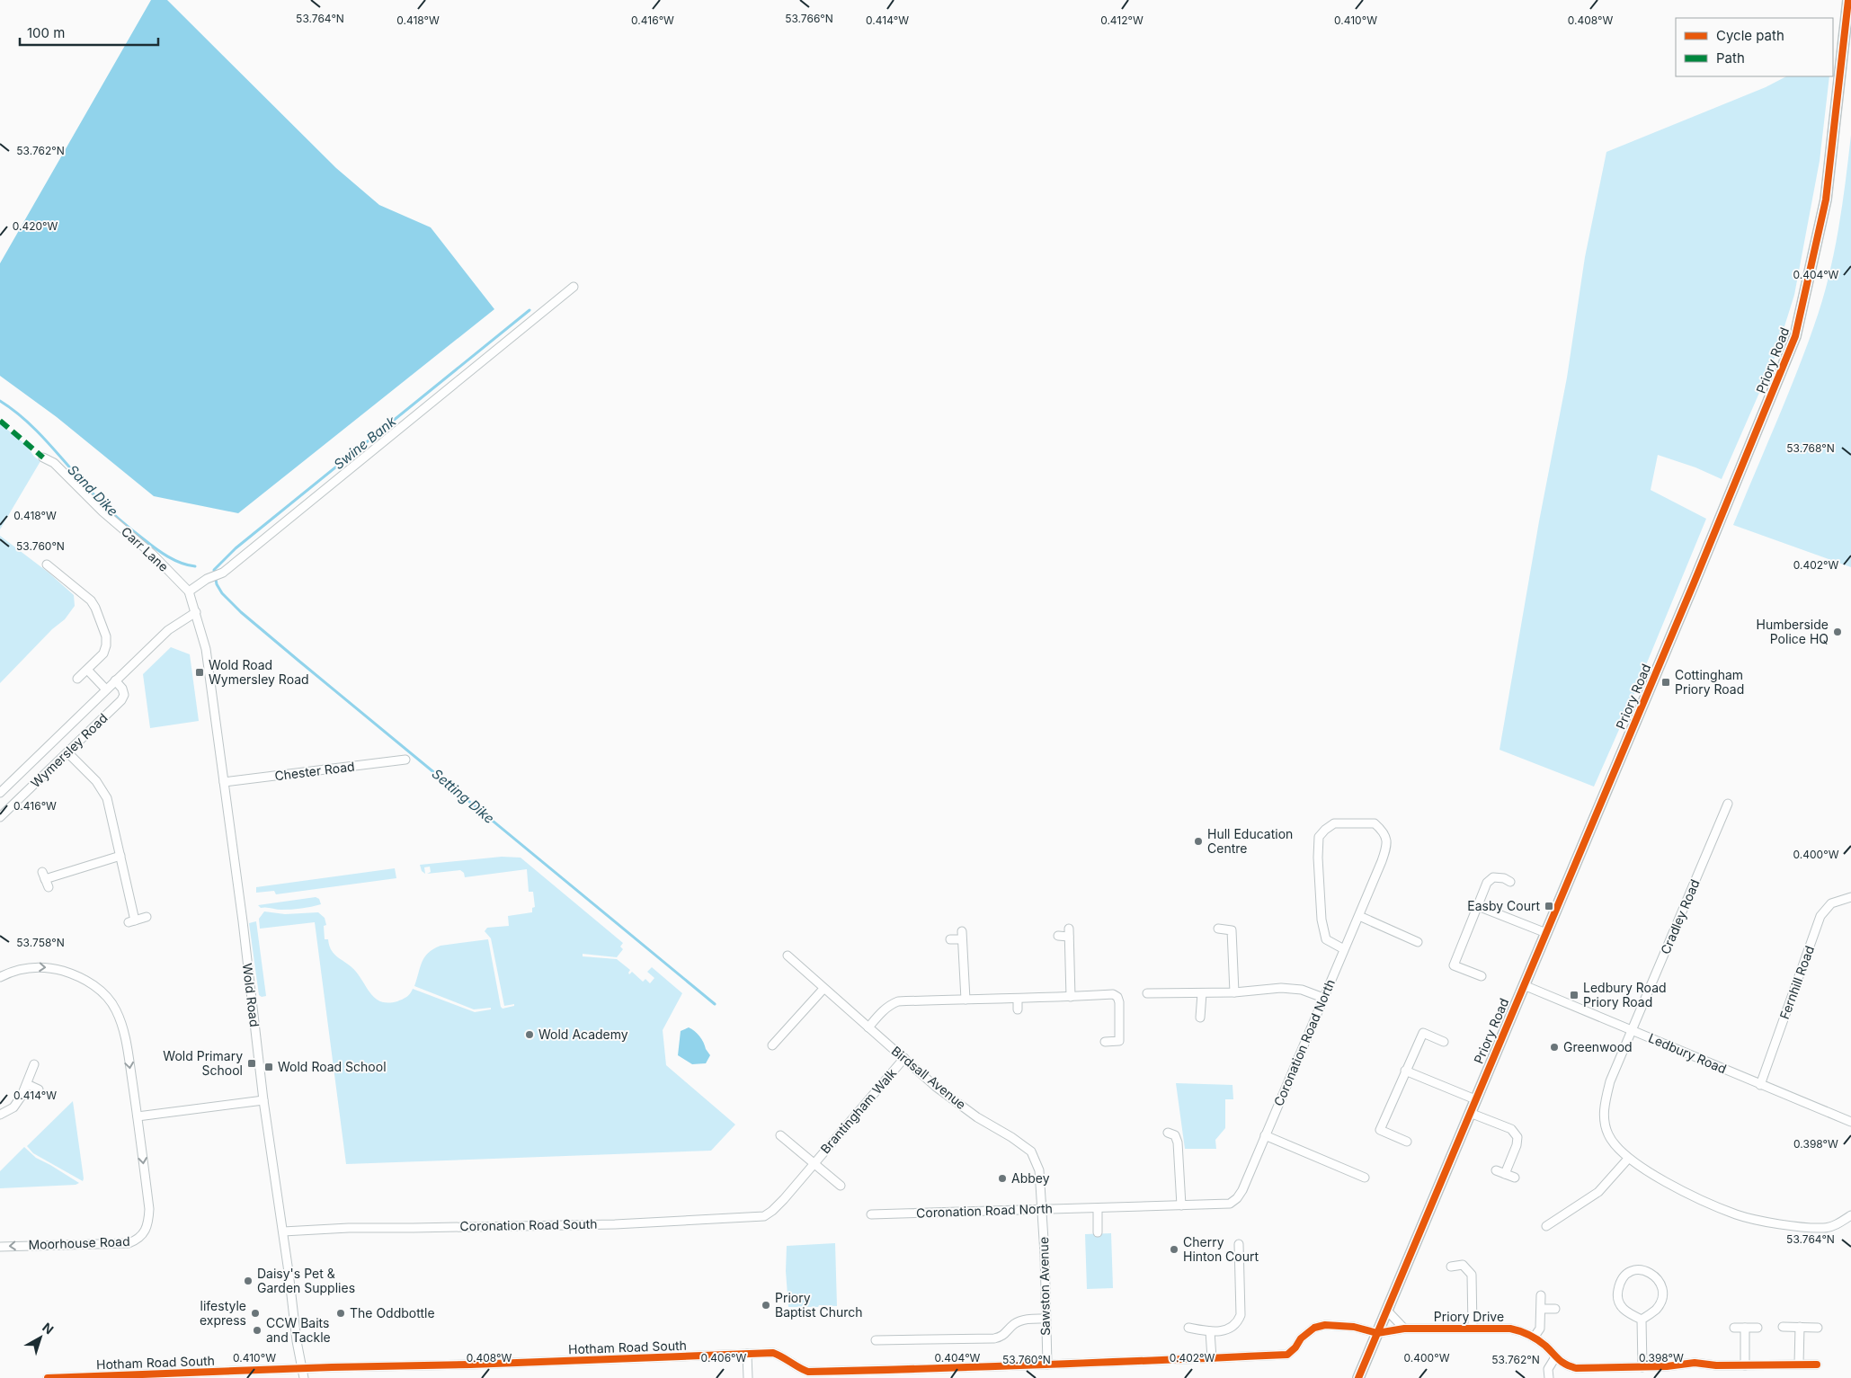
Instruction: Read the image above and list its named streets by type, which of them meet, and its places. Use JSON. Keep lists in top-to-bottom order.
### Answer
{
  "streets": {
    "street": [
      "Priory Road",
      "Carr Lane",
      "Wymersley Road",
      "Chester Road",
      "Cradley Road",
      "Fernhill Road",
      "Wold Road",
      "Coronation Road North",
      "Ledbury Road",
      "Birdsall Avenue",
      "Brantingham Walk",
      "Coronation Road South",
      "Moorhouse Road",
      "Sawston Avenue",
      "Priory Drive",
      "Hotham Road South"
    ]
  },
  "crossings": [
    ["Priory Road", "Ledbury Road"],
    ["Priory Road", "Priory Drive"],
    ["Priory Road", "Hotham Road South"],
    ["Carr Lane", "Wymersley Road"],
    ["Carr Lane", "Wold Road"],
    ["Wymersley Road", "Wold Road"],
    ["Chester Road", "Wold Road"],
    ["Cradley Road", "Ledbury Road"],
    ["Fernhill Road", "Ledbury Road"],
    ["Wold Road", "Coronation Road South"],
    ["Wold Road", "Hotham Road South"],
    ["Coronation Road North", "Birdsall Avenue"],
    ["Coronation Road North", "Sawston Avenue"],
    ["Birdsall Avenue", "Brantingham Walk"],
    ["Birdsall Avenue", "Sawston Avenue"],
    ["Brantingham Walk", "Coronation Road South"],
    ["Sawston Avenue", "Hotham Road South"],
    ["Priory Drive", "Hotham Road South"]
  ],
  "water": ["Swine Bank", "Sand Dike", "Setting Dike"],
  "places": {
    "other": [
      "Humberside Police HQ",
      "Hull Education Centre",
      "Wold Academy",
      "Greenwood",
      "Abbey",
      "Cherry Hinton Court",
      "Daisy's Pet & Garden Supplies",
      "Priory Baptist Church",
      "lifestyle express",
      "The Oddbottle",
      "CCW Baits and Tackle"
    ],
    "transit": [
      "Wold Road Wymersley Road",
      "Cottingham Priory Road",
      "Easby Court",
      "Ledbury Road Priory Road",
      "Wold Primary School",
      "Wold Road School"
    ]
  },
  "legend": ["Cycle path", "Path"],
  "scale_bar": "100 m",
  "north": "top right",
  "coordinates": [
    "53.764°N",
    "53.766°N",
    "0.418°W",
    "0.416°W",
    "0.414°W",
    "0.412°W",
    "0.410°W",
    "0.408°W",
    "53.762°N",
    "0.420°W",
    "0.404°W",
    "53.768°N",
    "53.760°N",
    "0.402°W",
    "0.400°W",
    "53.758°N",
    "0.398°W",
    "0.406°W"
  ]
}
